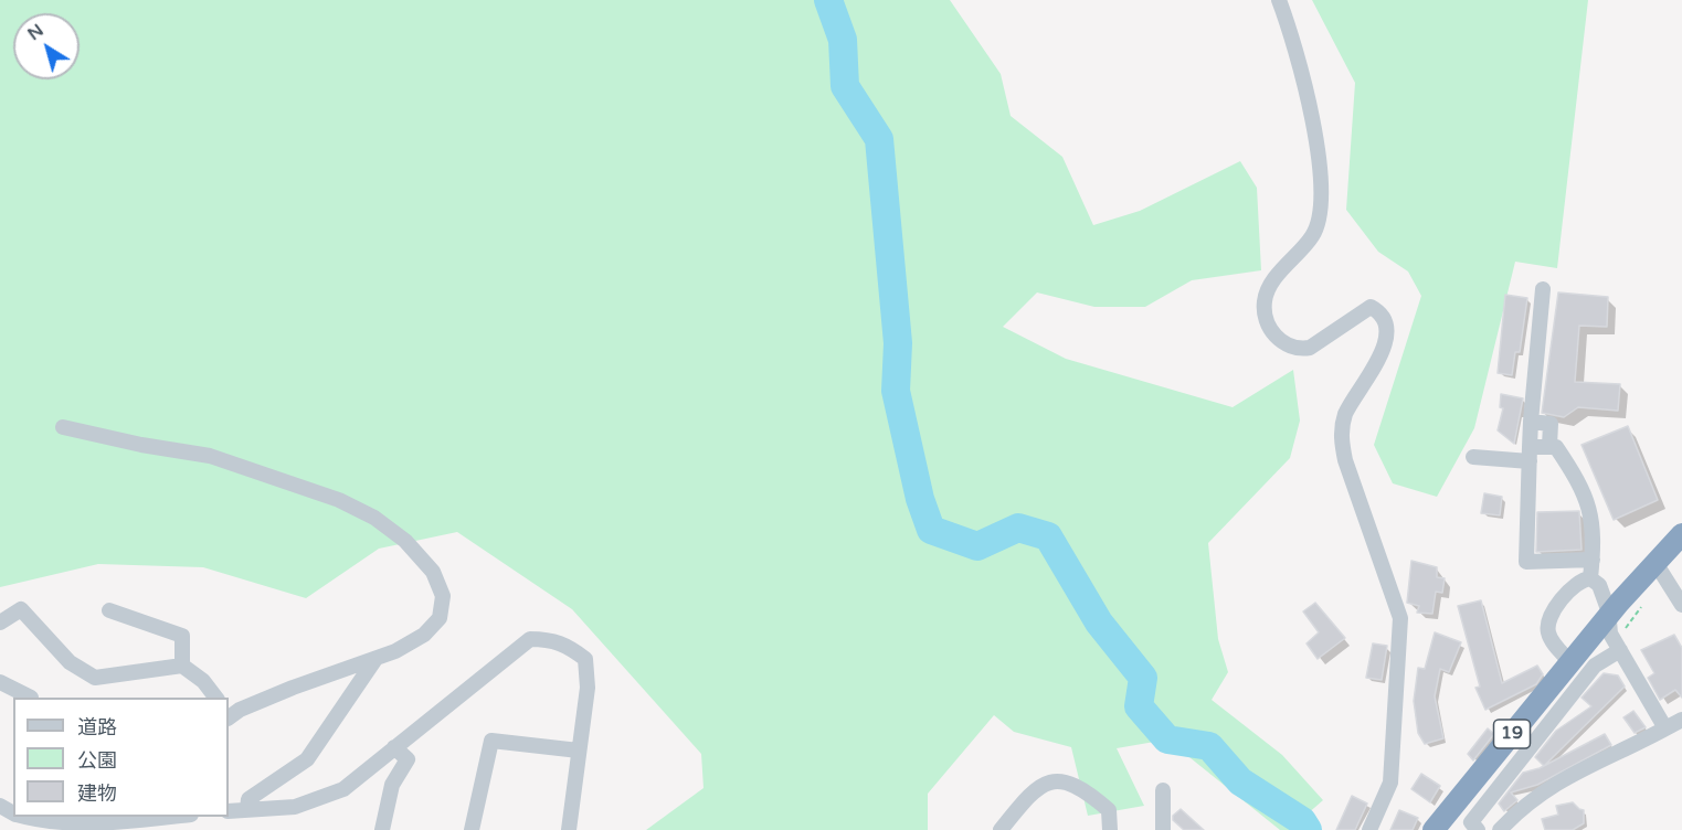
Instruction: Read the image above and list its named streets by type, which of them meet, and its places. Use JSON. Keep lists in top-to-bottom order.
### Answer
{
  "streets": {
    "highway": ["19"]
  },
  "legend": ["道路", "公園", "建物"],
  "north": "top left"
}
